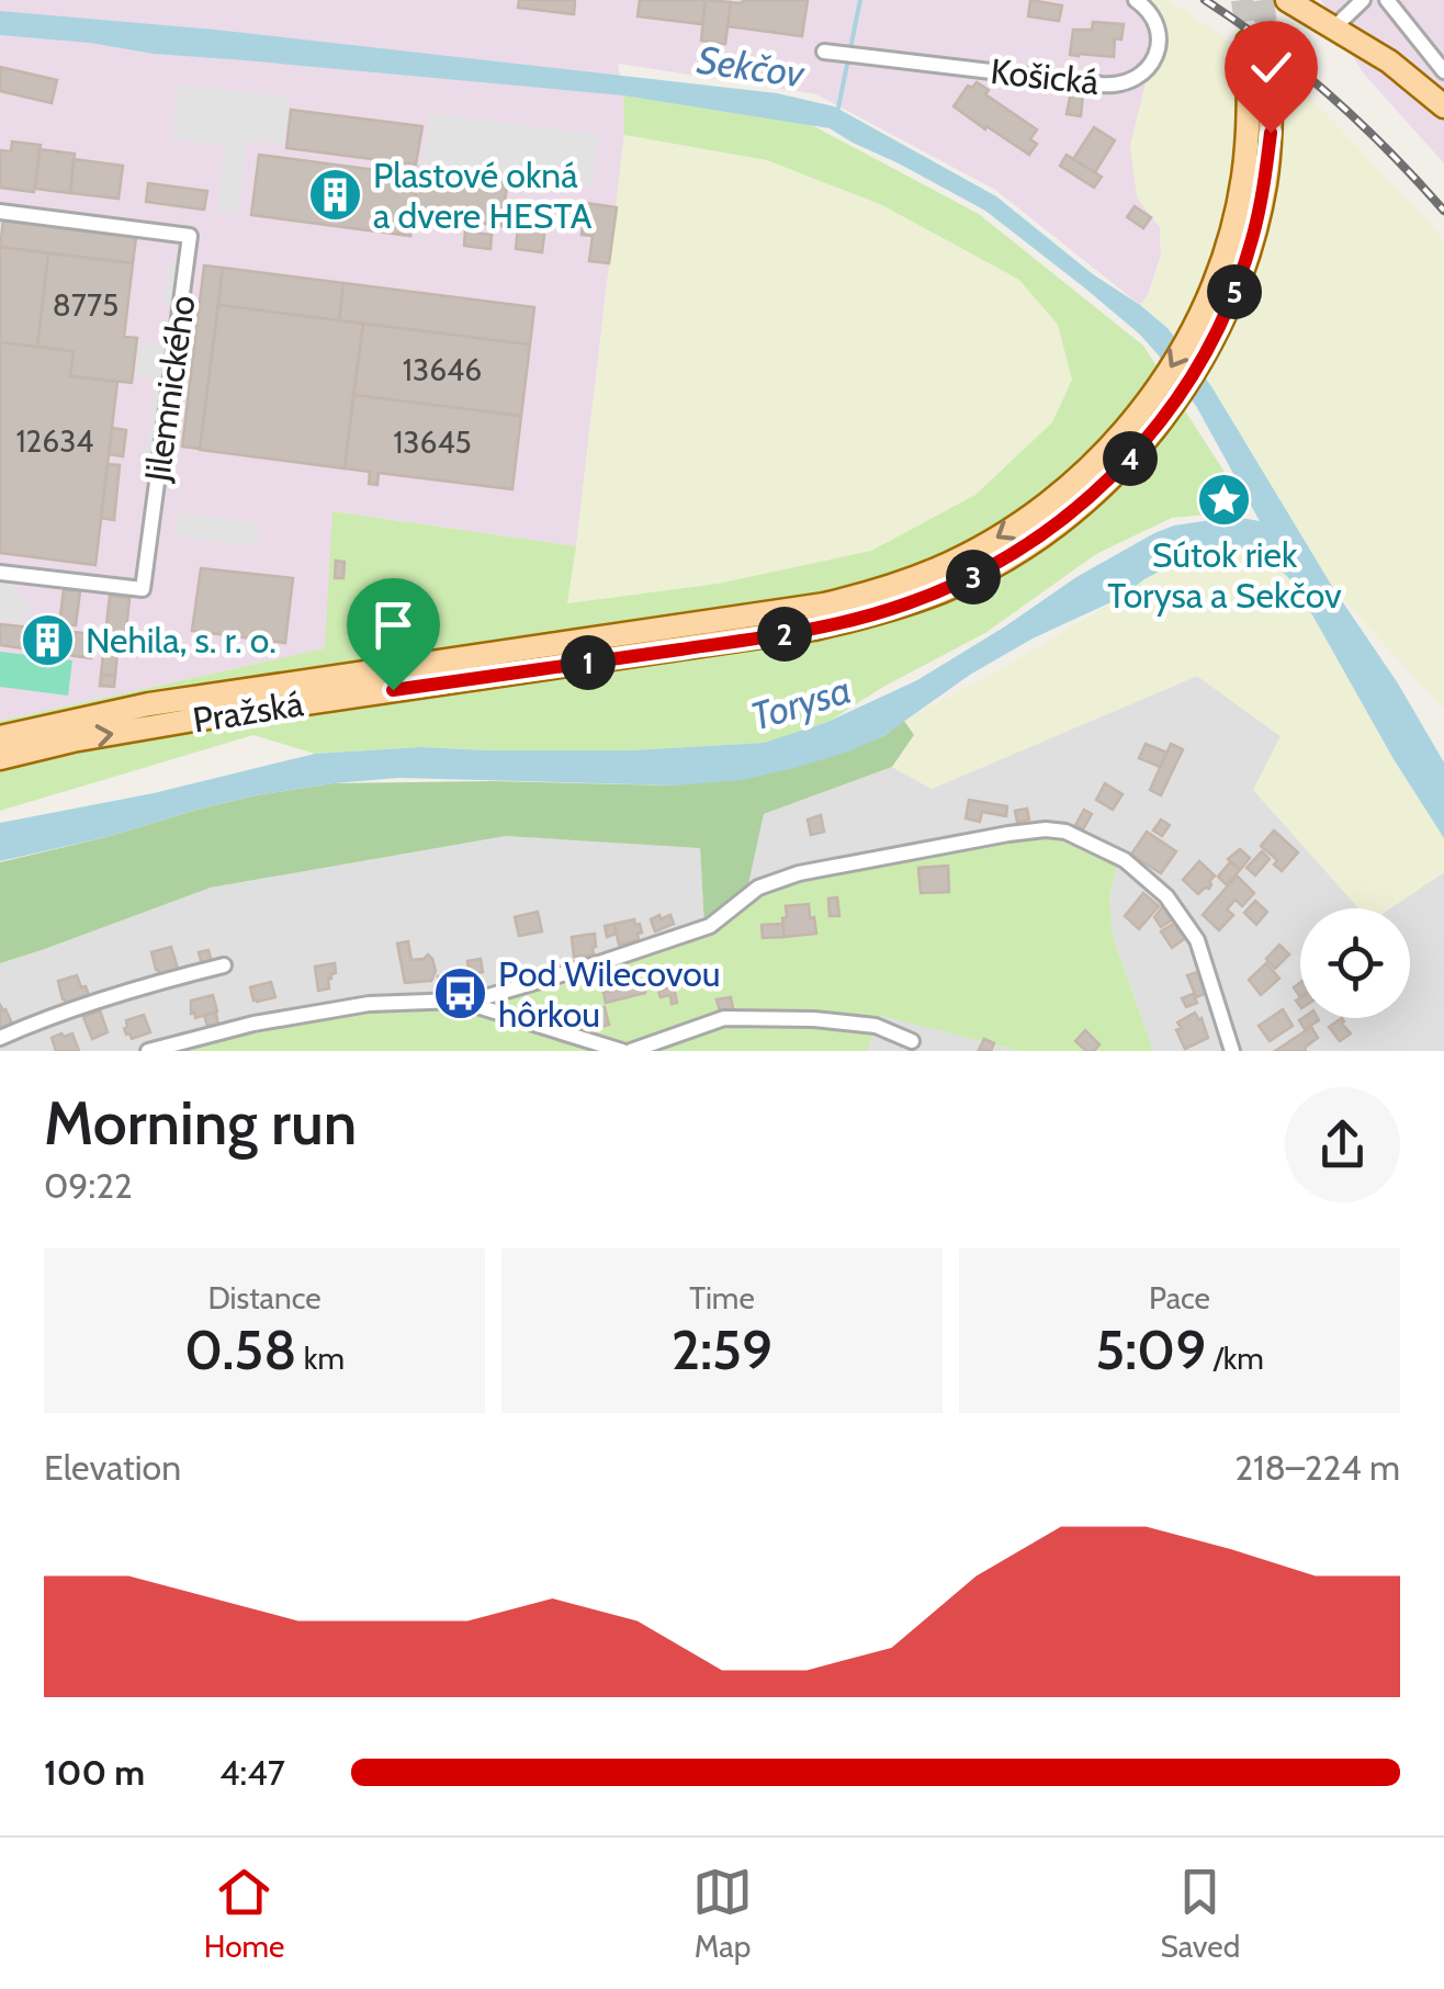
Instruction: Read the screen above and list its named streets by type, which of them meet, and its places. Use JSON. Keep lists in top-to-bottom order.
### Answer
{
  "streets": {
    "main road": ["Pražská"],
    "street": ["Košická", "Jilemnického"]
  },
  "water": ["Sekčov", "Torysa"],
  "places": {
    "building": ["Plastové okná a dvere HESTA", "Nehila, s. r. o."],
    "place": ["Sútok riek Torysa a Sekčov"],
    "bus stop": ["Pod Wilecovou hôrkou"]
  },
  "house_numbers": [
    "8775",
    "13646",
    "12634",
    "13645"
  ],
  "page": {
    "pins": [
      "5",
      "4",
      "3",
      "2",
      "1"
    ],
    "heading": ["Morning run", "09:22"],
    "stats": [
      ["Distance", "0.58 km"],
      ["Time", "2:59"],
      ["Pace", "5:09 /km"]
    ],
    "chart": ["Elevation", "218–224 m"],
    "list": [
      {
        "name": "100 m",
        "note": "4:47"
      }
    ],
    "tabs": ["Home", "Map", "Saved"]
  }
}
